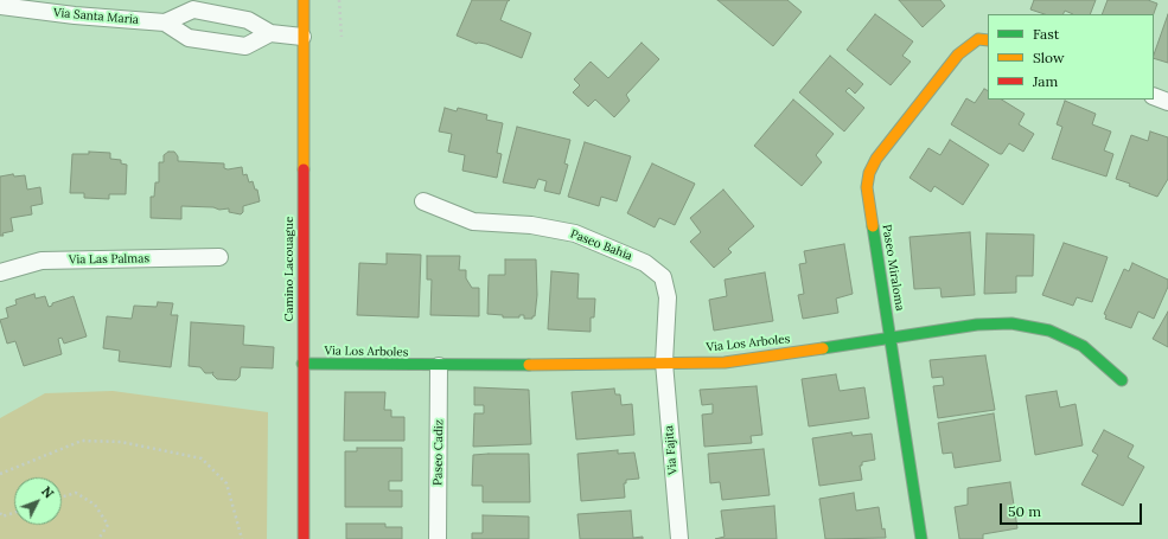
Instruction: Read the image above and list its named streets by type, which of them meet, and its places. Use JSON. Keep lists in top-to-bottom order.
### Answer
{
  "streets": {
    "street": [
      "Via Santa Maria",
      "Paseo Bahia",
      "Via Las Palmas",
      "Paseo Miraloma",
      "Camino Lacouague",
      "Via Los Arboles",
      "Via Fajita",
      "Paseo Cadiz"
    ]
  },
  "crossings": [
    ["Via Santa Maria", "Camino Lacouague"],
    ["Paseo Bahia", "Via Los Arboles"],
    ["Paseo Bahia", "Via Fajita"],
    ["Paseo Miraloma", "Via Los Arboles"],
    ["Camino Lacouague", "Via Los Arboles"],
    ["Via Los Arboles", "Via Fajita"],
    ["Via Los Arboles", "Paseo Cadiz"]
  ],
  "legend": ["Fast", "Slow", "Jam"],
  "scale_bar": "50 m",
  "north": "top right"
}
